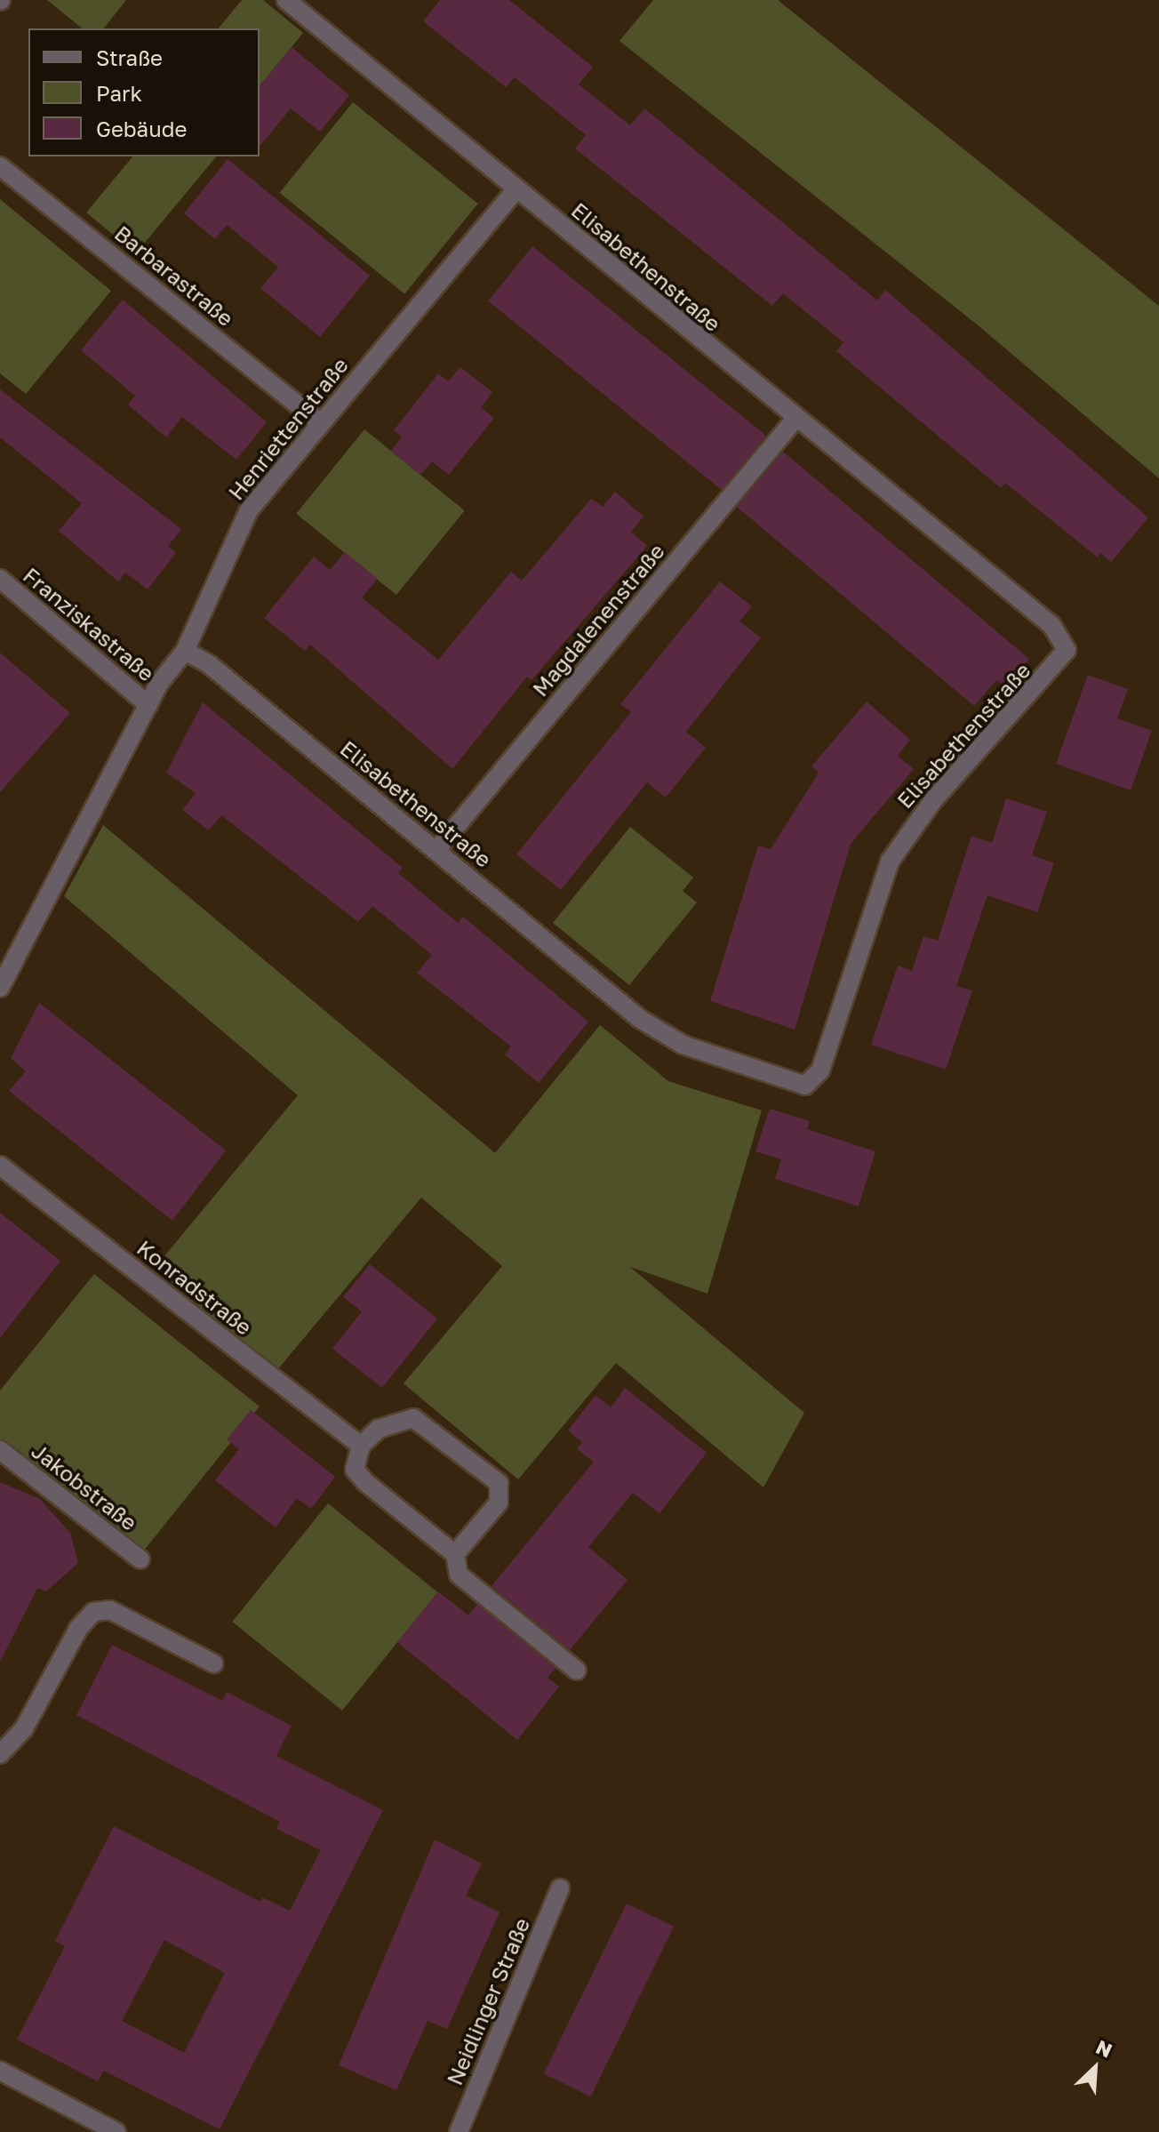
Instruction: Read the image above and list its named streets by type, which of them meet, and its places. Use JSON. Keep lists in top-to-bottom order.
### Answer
{
  "streets": {
    "street": [
      "Elisabethenstraße",
      "Barbarastraße",
      "Henriettenstraße",
      "Magdalenenstraße",
      "Franziskastraße",
      "Konradstraße",
      "Jakobstraße",
      "Neidlinger Straße"
    ]
  },
  "crossings": [
    ["Elisabethenstraße", "Henriettenstraße"],
    ["Elisabethenstraße", "Magdalenenstraße"],
    ["Barbarastraße", "Henriettenstraße"],
    ["Henriettenstraße", "Franziskastraße"]
  ],
  "legend": ["Straße", "Park", "Gebäude"],
  "north": "top right"
}
